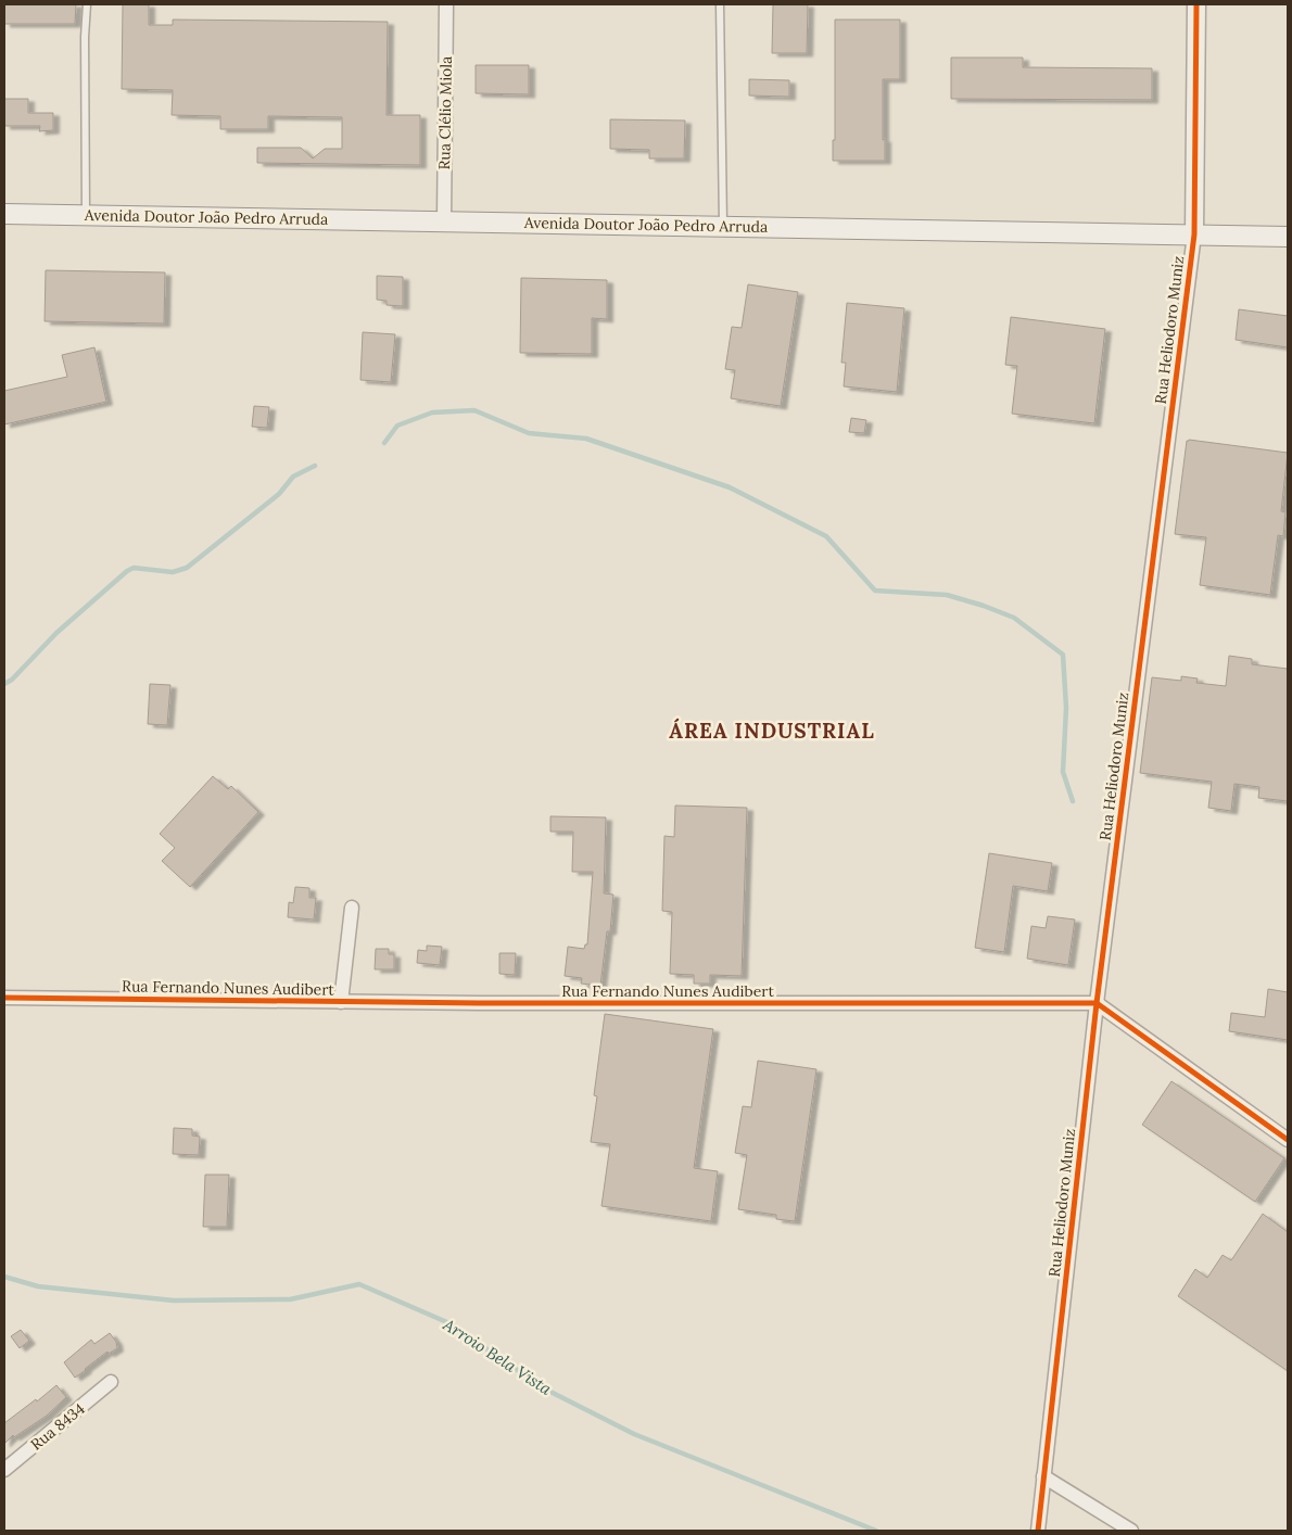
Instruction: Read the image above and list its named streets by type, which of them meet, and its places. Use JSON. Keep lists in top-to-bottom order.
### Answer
{
  "streets": {
    "main road": ["Avenida Doutor João Pedro Arruda"],
    "street": [
      "Rua Clélio Miola",
      "Rua Heliodoro Muniz",
      "Rua Fernando Nunes Audibert",
      "Rua 8434"
    ]
  },
  "crossings": [
    ["Rua Clélio Miola", "Avenida Doutor João Pedro Arruda"],
    ["Avenida Doutor João Pedro Arruda", "Rua Heliodoro Muniz"],
    ["Rua Heliodoro Muniz", "Rua Fernando Nunes Audibert"]
  ],
  "districts": ["ÁREA INDUSTRIAL"],
  "water": ["Arroio Bela Vista"]
}
